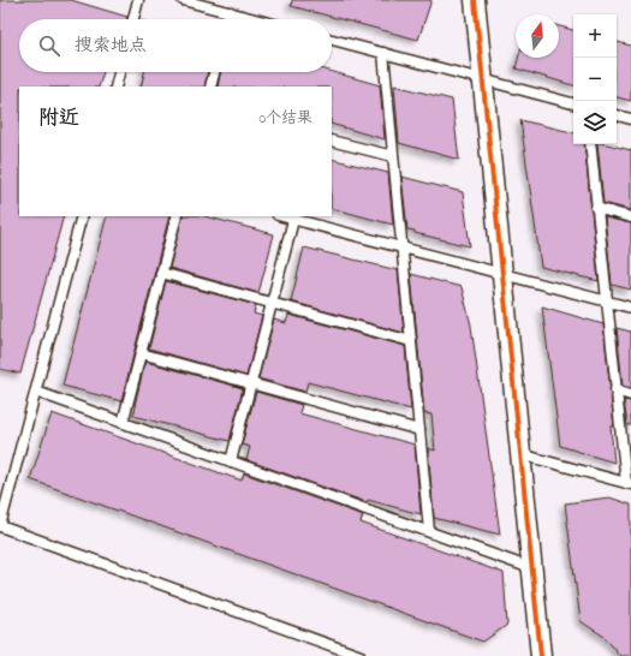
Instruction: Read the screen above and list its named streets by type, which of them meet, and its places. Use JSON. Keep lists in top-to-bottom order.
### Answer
{
  "north": "top",
  "page": {
    "map_buttons": ["+", "−"],
    "search": "搜索地点",
    "heading": ["附近", "0个结果"]
  }
}
